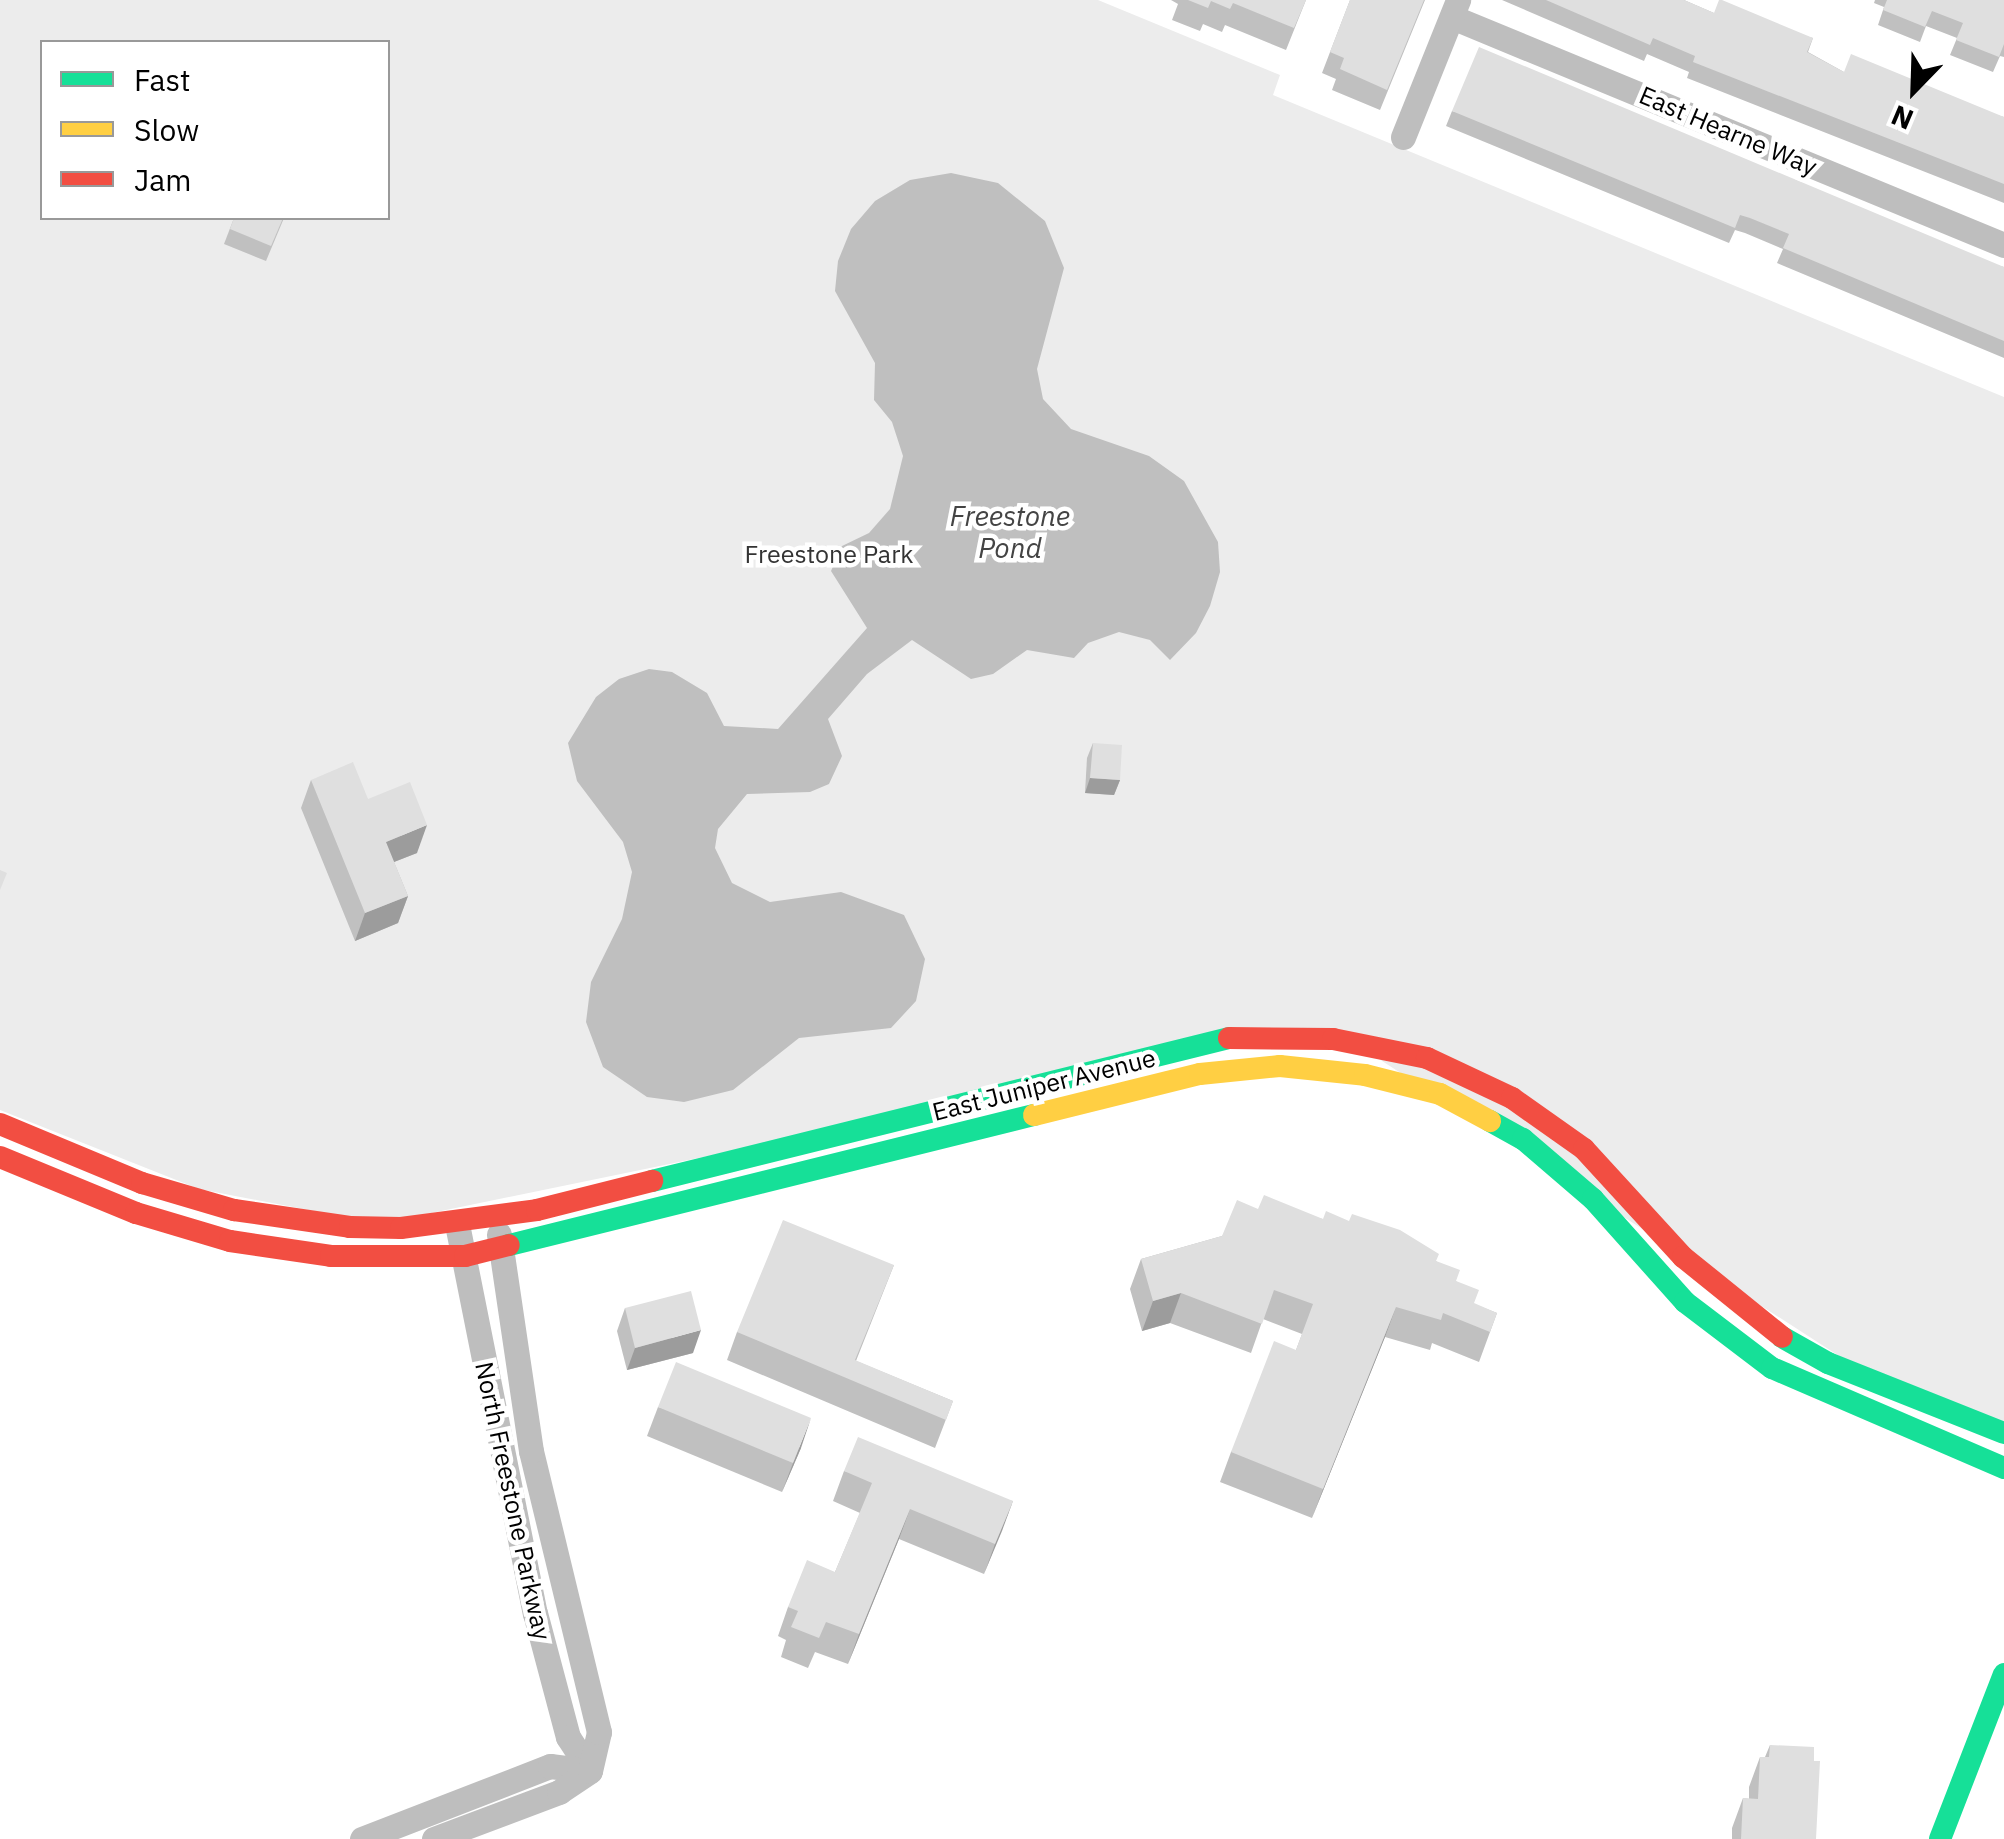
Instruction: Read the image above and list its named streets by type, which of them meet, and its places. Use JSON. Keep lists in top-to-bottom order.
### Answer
{
  "streets": {
    "street": ["East Hearne Way", "East Juniper Avenue", "North Freestone Parkway"]
  },
  "crossings": [
    ["East Juniper Avenue", "North Freestone Parkway"]
  ],
  "water": ["Freestone Pond"],
  "parks": ["Freestone Park"],
  "legend": ["Fast", "Slow", "Jam"],
  "north": "bottom left"
}
